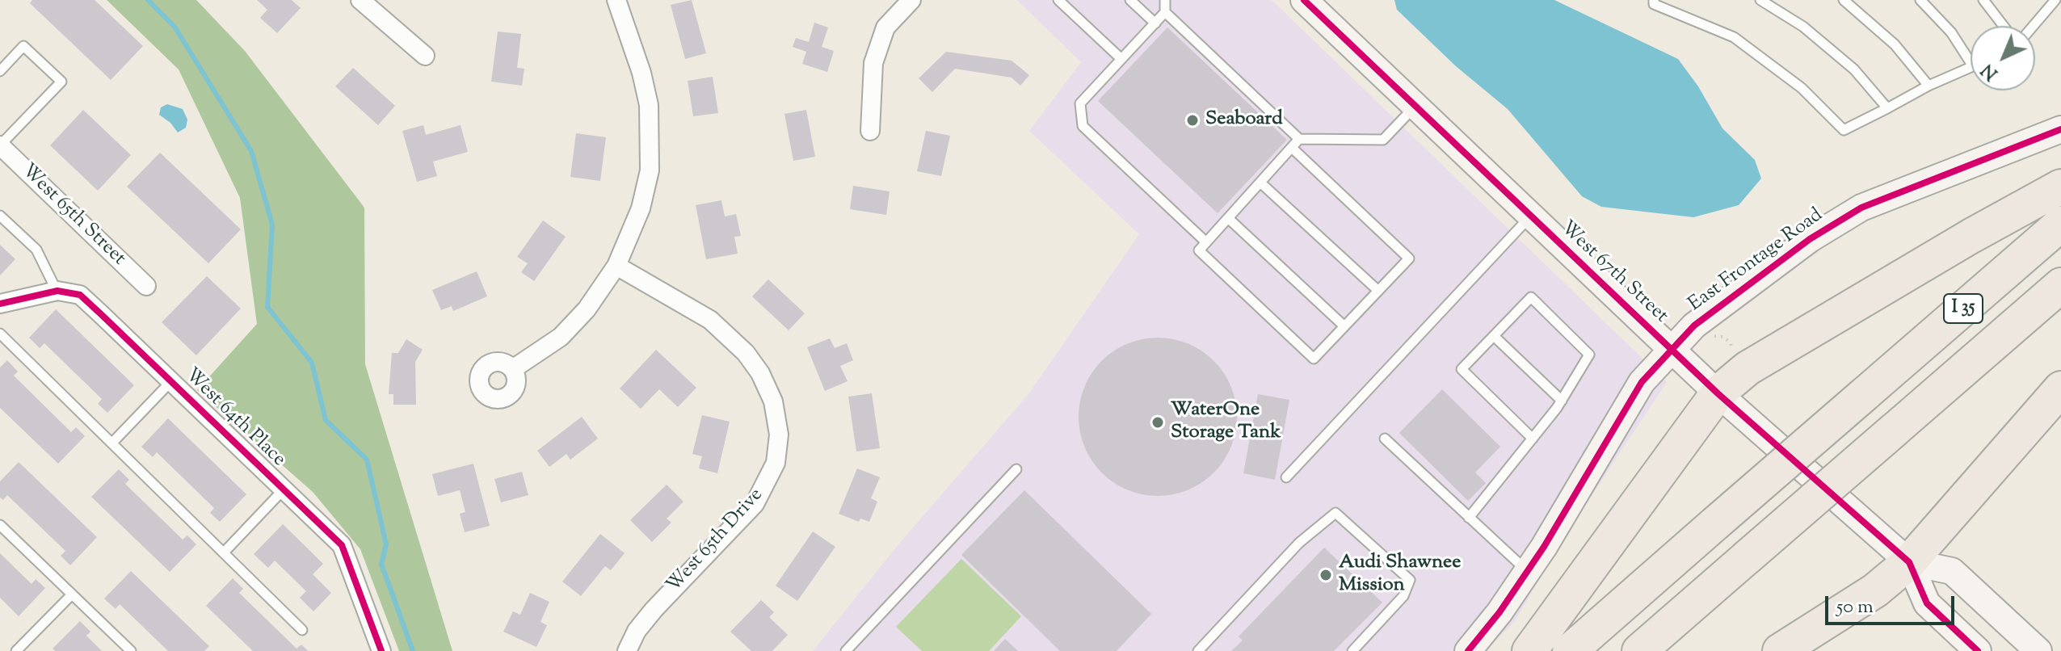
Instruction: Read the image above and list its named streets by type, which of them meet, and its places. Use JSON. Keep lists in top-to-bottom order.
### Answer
{
  "streets": {
    "highway": ["I 35"],
    "street": [
      "West 65th Street",
      "East Frontage Road",
      "West 67th Street",
      "West 64th Place",
      "West 65th Drive"
    ]
  },
  "crossings": [
    ["East Frontage Road", "West 67th Street"]
  ],
  "places": ["Seaboard", "WaterOne Storage Tank", "Audi Shawnee Mission"],
  "scale_bar": "50 m",
  "north": "bottom left"
}
